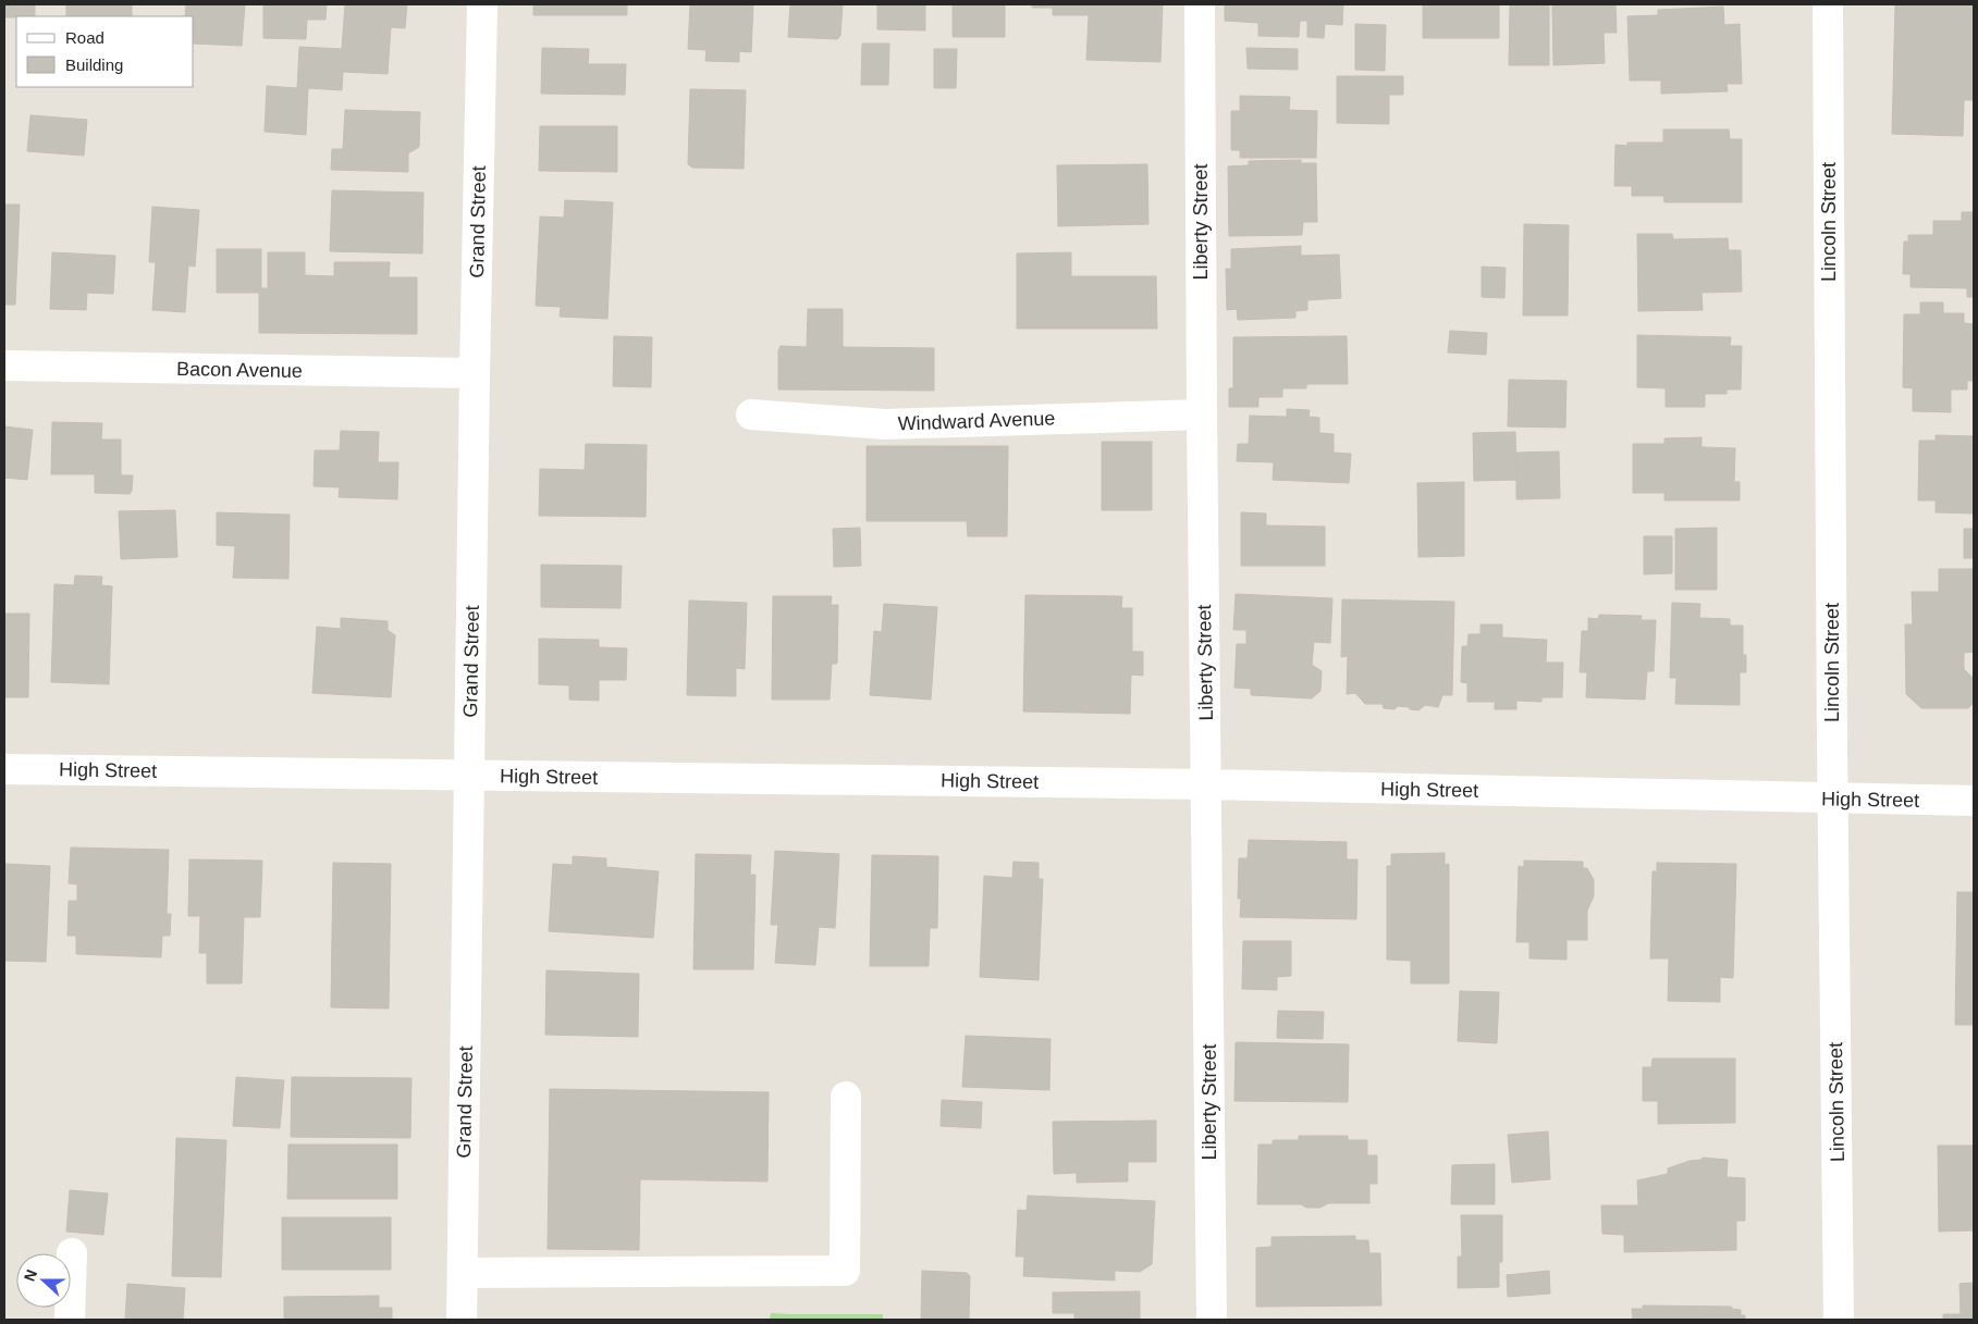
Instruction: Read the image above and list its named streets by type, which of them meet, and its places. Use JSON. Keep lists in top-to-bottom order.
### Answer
{
  "streets": {
    "street": [
      "Grand Street",
      "Liberty Street",
      "Lincoln Street",
      "Bacon Avenue",
      "Windward Avenue",
      "High Street"
    ]
  },
  "crossings": [
    ["Grand Street", "Bacon Avenue"],
    ["Grand Street", "High Street"],
    ["Liberty Street", "Windward Avenue"],
    ["Liberty Street", "High Street"],
    ["Lincoln Street", "High Street"]
  ],
  "legend": ["Road", "Building"],
  "north": "left"
}
